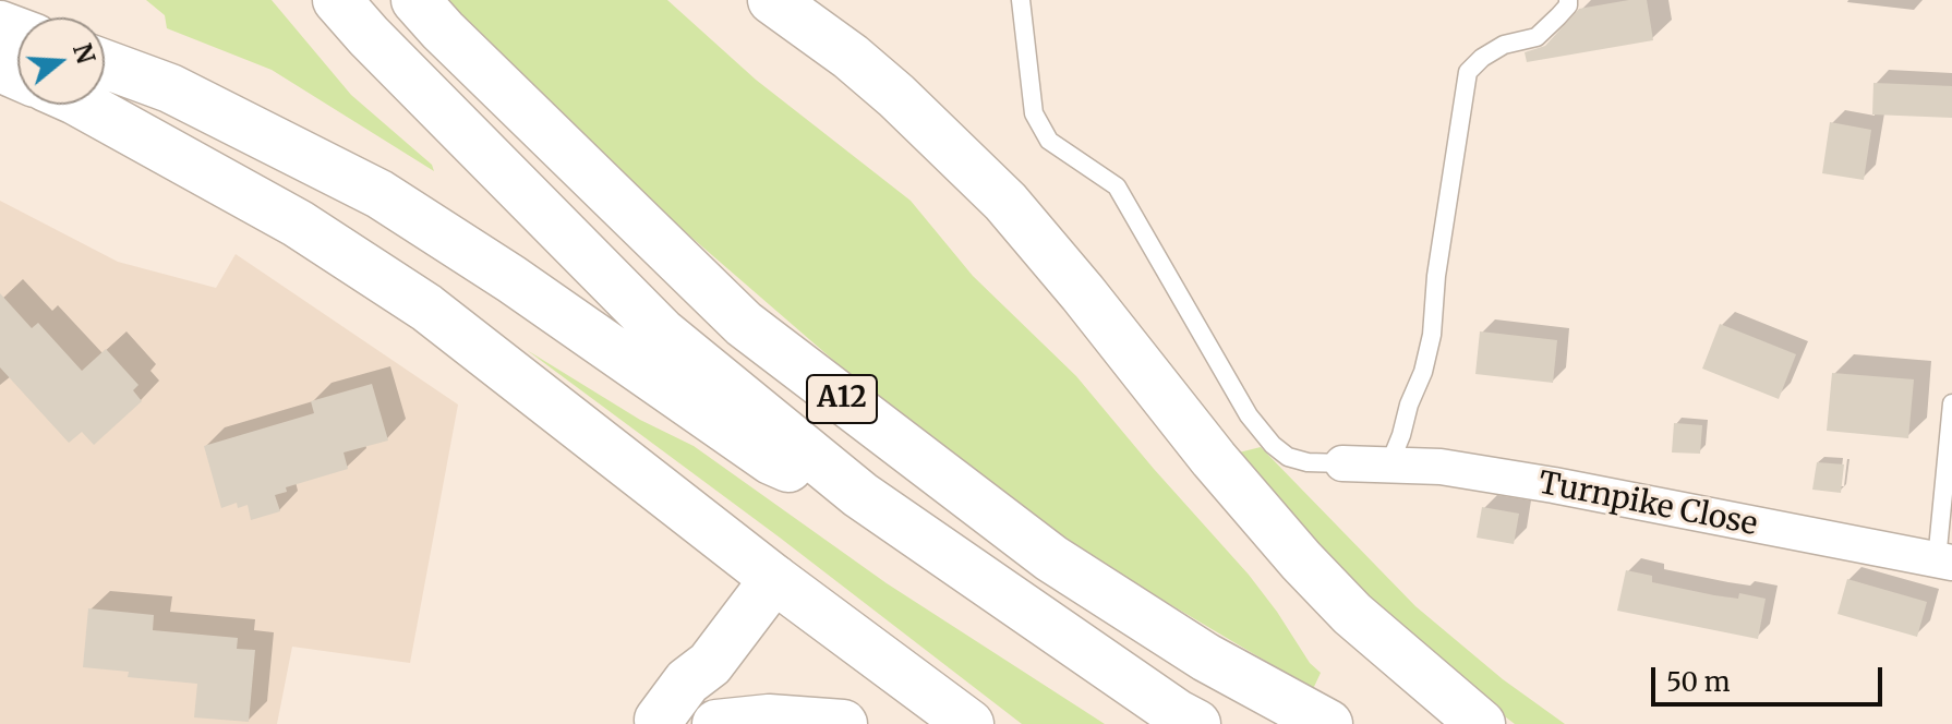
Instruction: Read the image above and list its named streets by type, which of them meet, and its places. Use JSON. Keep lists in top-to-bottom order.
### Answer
{
  "streets": {
    "main road": ["A12"],
    "street": ["Turnpike Close"]
  },
  "scale_bar": "50 m",
  "north": "right"
}
